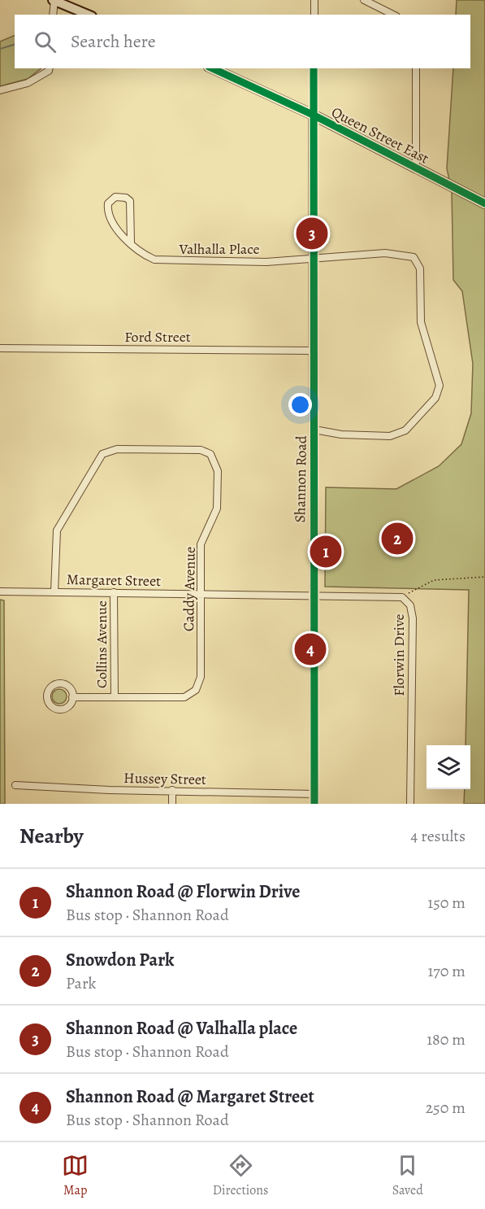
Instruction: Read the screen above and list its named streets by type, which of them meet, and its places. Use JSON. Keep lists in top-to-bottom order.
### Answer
{
  "streets": {
    "main road": ["Queen Street East"],
    "street": [
      "Valhalla Place",
      "Ford Street",
      "Shannon Road",
      "Margaret Street",
      "Caddy Avenue",
      "Collins Avenue",
      "Florwin Drive",
      "Hussey Street"
    ]
  },
  "crossings": [
    ["Queen Street East", "Shannon Road"],
    ["Valhalla Place", "Shannon Road"],
    ["Ford Street", "Shannon Road"],
    ["Shannon Road", "Margaret Street"],
    ["Shannon Road", "Florwin Drive"],
    ["Shannon Road", "Hussey Street"],
    ["Margaret Street", "Caddy Avenue"],
    ["Margaret Street", "Collins Avenue"],
    ["Margaret Street", "Florwin Drive"],
    ["Caddy Avenue", "Collins Avenue"]
  ],
  "page": {
    "search": "Search here",
    "pins": [
      "3",
      "2",
      "1",
      "4"
    ],
    "heading": ["Nearby", "4 results"],
    "list": [
      {
        "mark": "1",
        "name": "Shannon Road @ Florwin Drive",
        "note": "Bus stop · Shannon Road",
        "value": "150 m"
      },
      {
        "mark": "2",
        "name": "Snowdon Park",
        "note": "Park",
        "value": "170 m"
      },
      {
        "mark": "3",
        "name": "Shannon Road @ Valhalla place",
        "note": "Bus stop · Shannon Road",
        "value": "180 m"
      },
      {
        "mark": "4",
        "name": "Shannon Road @ Margaret Street",
        "note": "Bus stop · Shannon Road",
        "value": "250 m"
      }
    ],
    "nav": ["Map", "Directions", "Saved"]
  }
}
